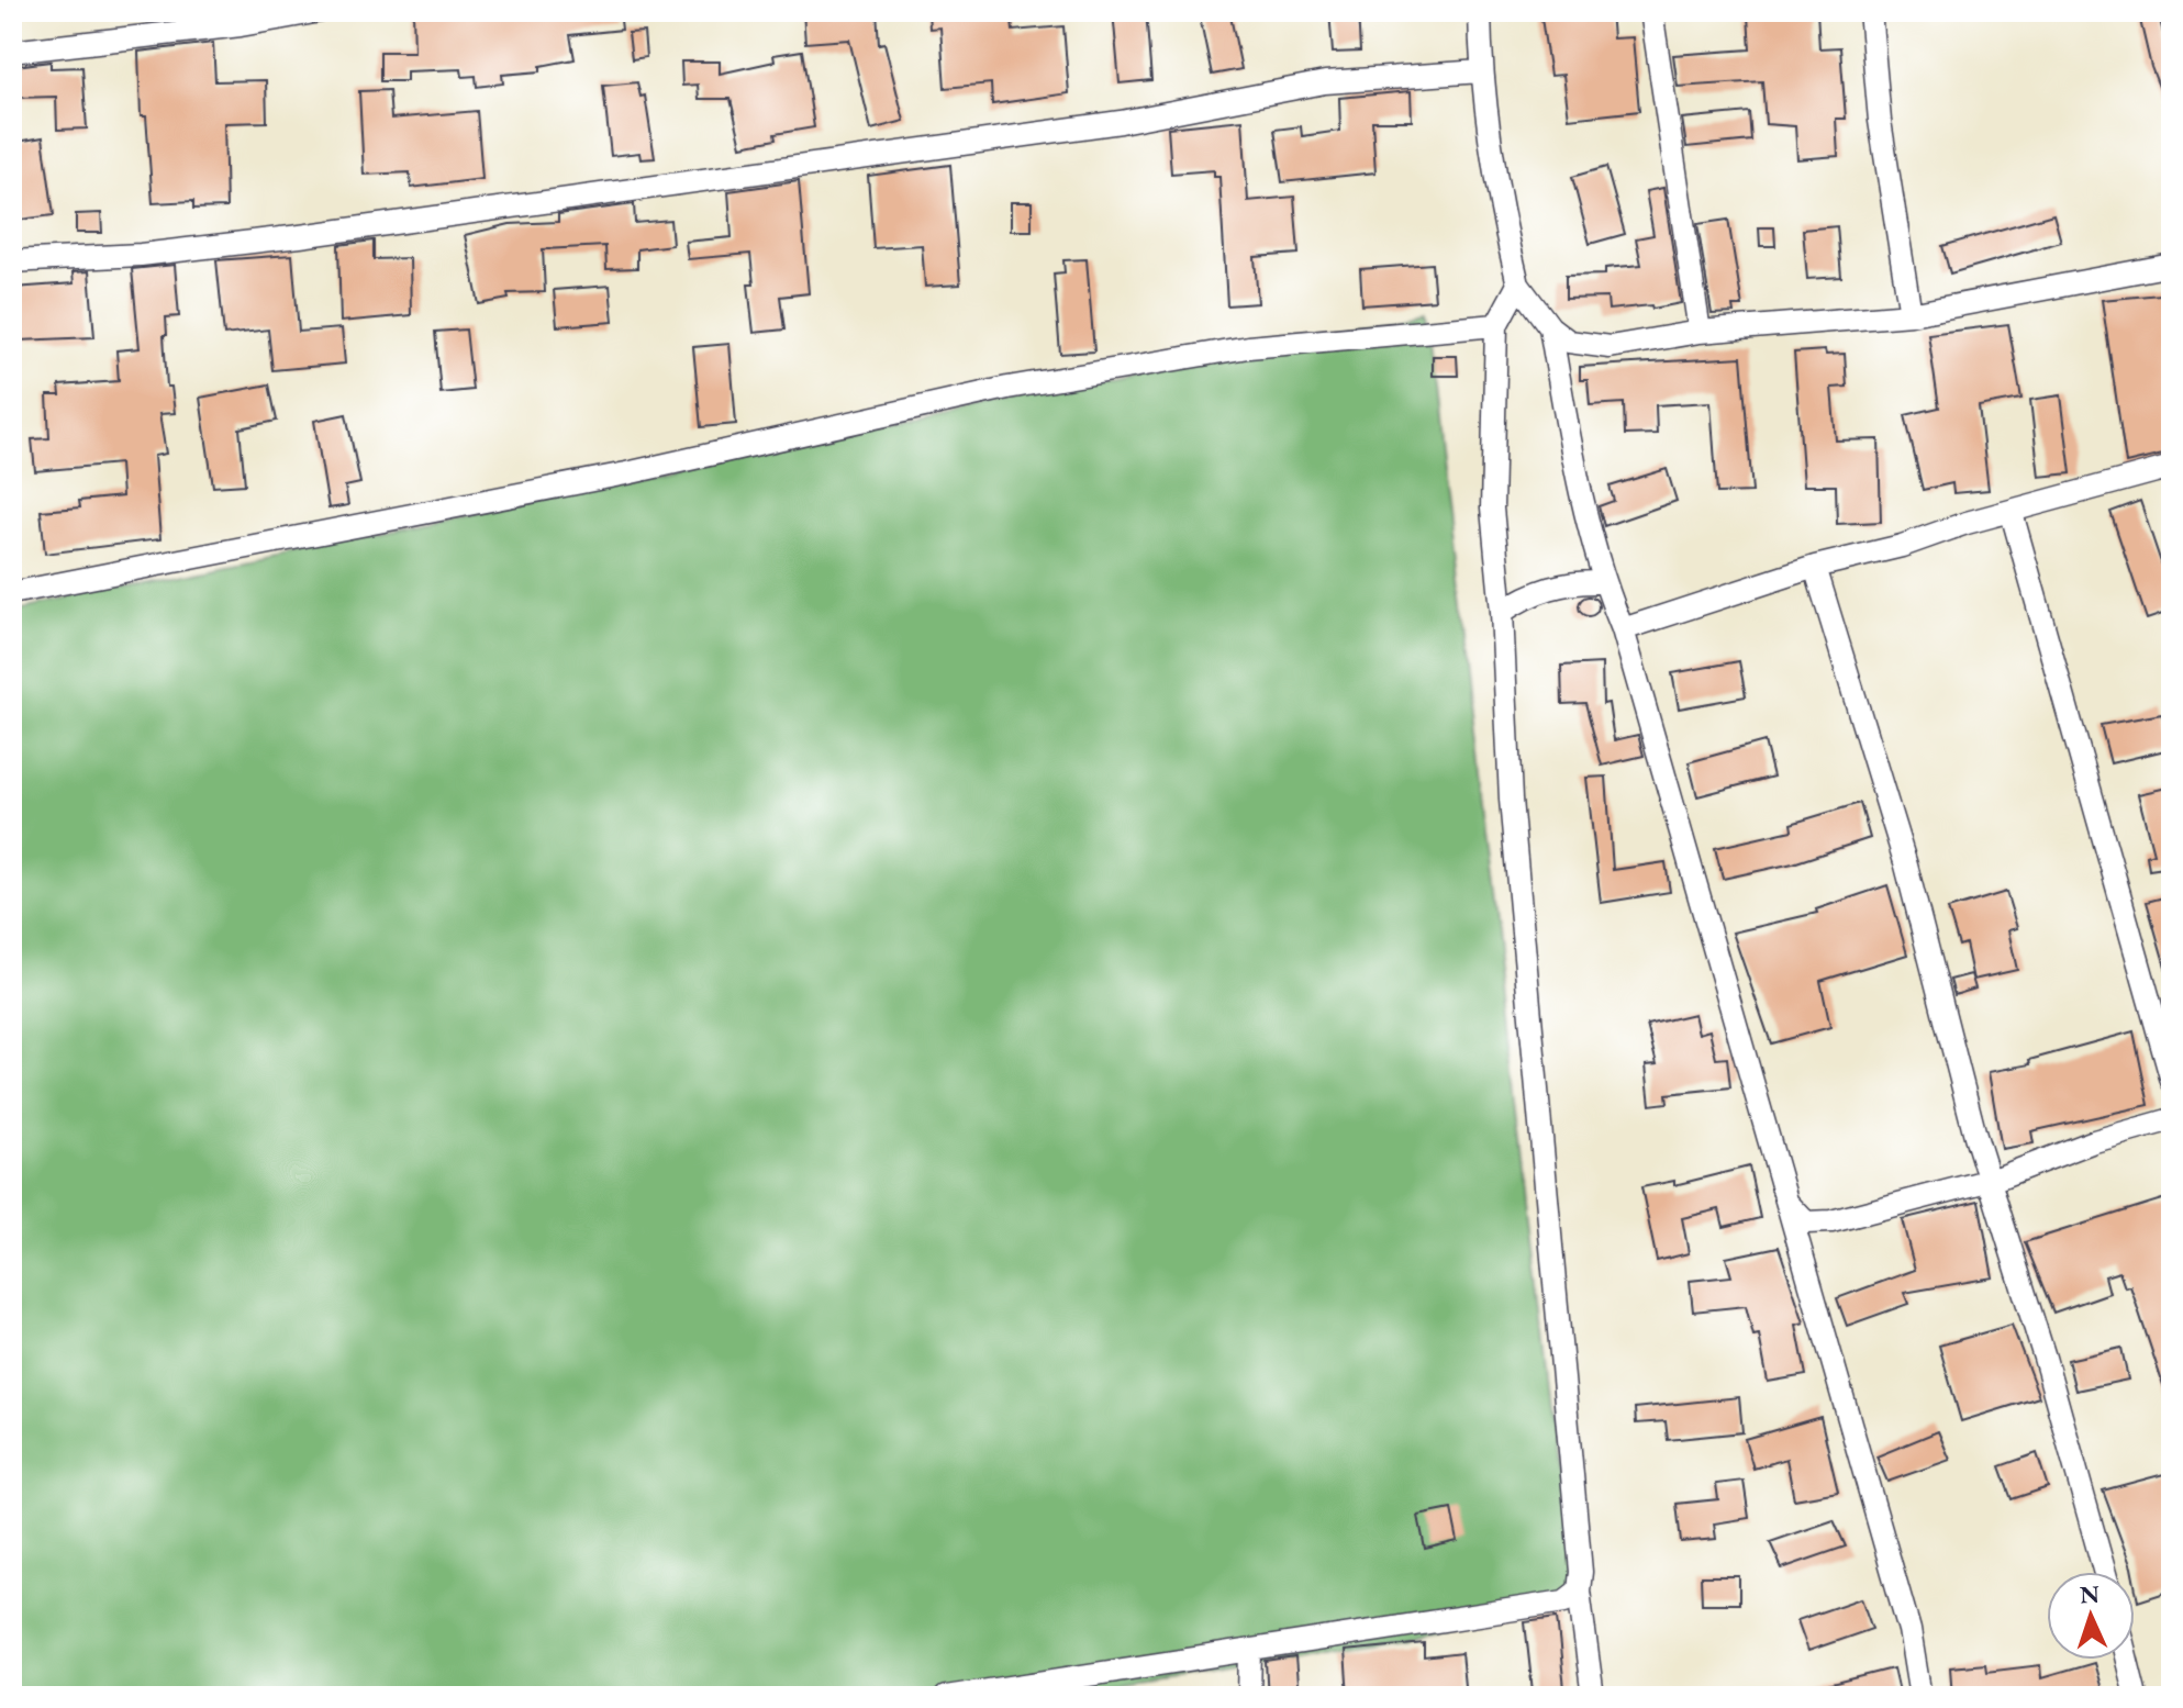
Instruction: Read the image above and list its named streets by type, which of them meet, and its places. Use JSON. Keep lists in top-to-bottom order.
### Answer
{
  "north": "top"
}
